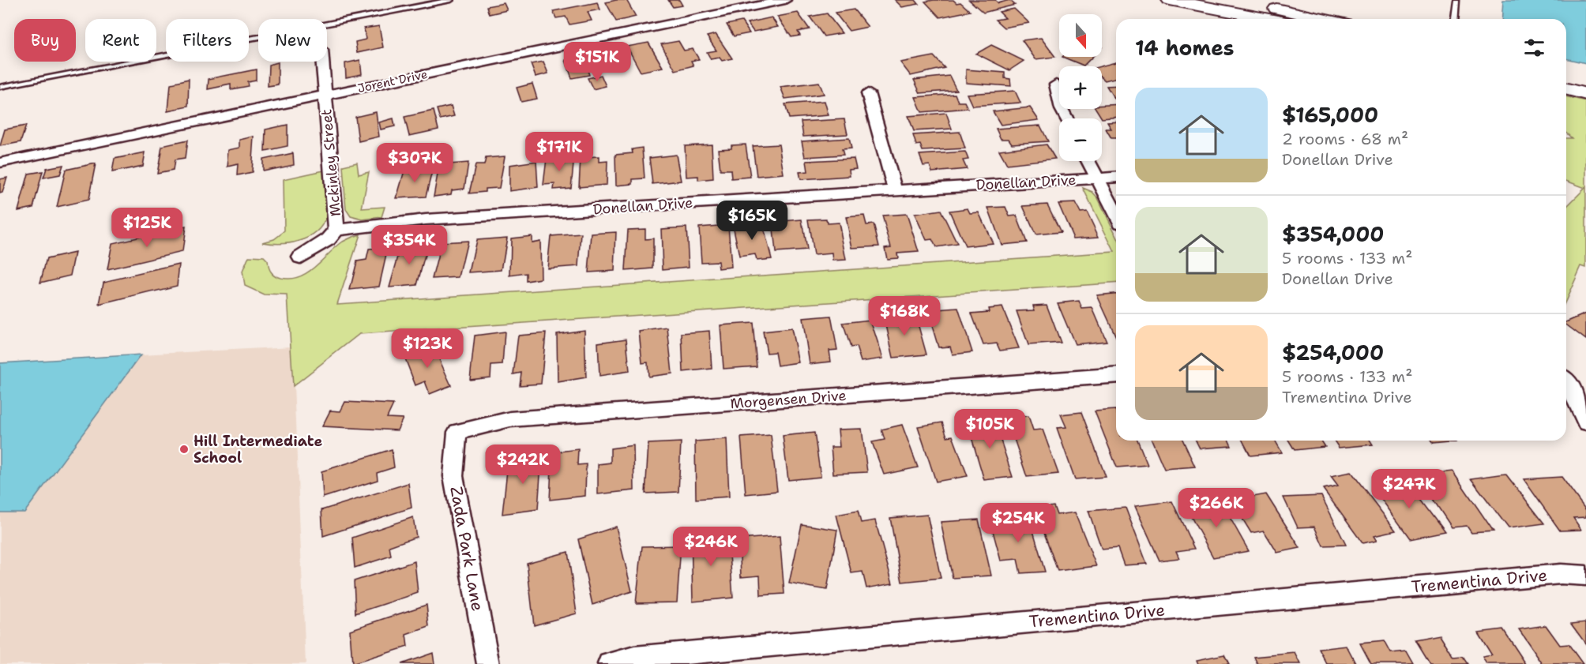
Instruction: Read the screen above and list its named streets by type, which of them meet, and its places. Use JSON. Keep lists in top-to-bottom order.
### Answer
{
  "streets": {
    "street": [
      "Jorent Drive",
      "Mckinley Street",
      "Donellan Drive",
      "Morgensen Drive",
      "Zada Park Lane",
      "Trementina Drive"
    ]
  },
  "crossings": [
    ["Jorent Drive", "Mckinley Street"],
    ["Mckinley Street", "Donellan Drive"],
    ["Morgensen Drive", "Zada Park Lane"]
  ],
  "places": ["Hill Intermediate School"],
  "north": "bottom",
  "page": {
    "map_buttons": ["+", "−"],
    "chip": [
      "Buy",
      "Rent",
      "Filters",
      "New"
    ],
    "heading": "14 homes",
    "price": [
      "$151K",
      "$171K",
      "$307K",
      "$165K",
      "$125K",
      "$354K",
      "$168K",
      "$123K",
      "$105K",
      "$242K",
      "$247K",
      "$266K",
      "$254K",
      "$246K"
    ],
    "list": [
      {
        "name": "$165,000",
        "note": "2 rooms · 68 m² · Donellan Drive"
      },
      {
        "name": "$354,000",
        "note": "5 rooms · 133 m² · Donellan Drive"
      },
      {
        "name": "$254,000",
        "note": "5 rooms · 133 m² · Trementina Drive"
      }
    ]
  }
}
